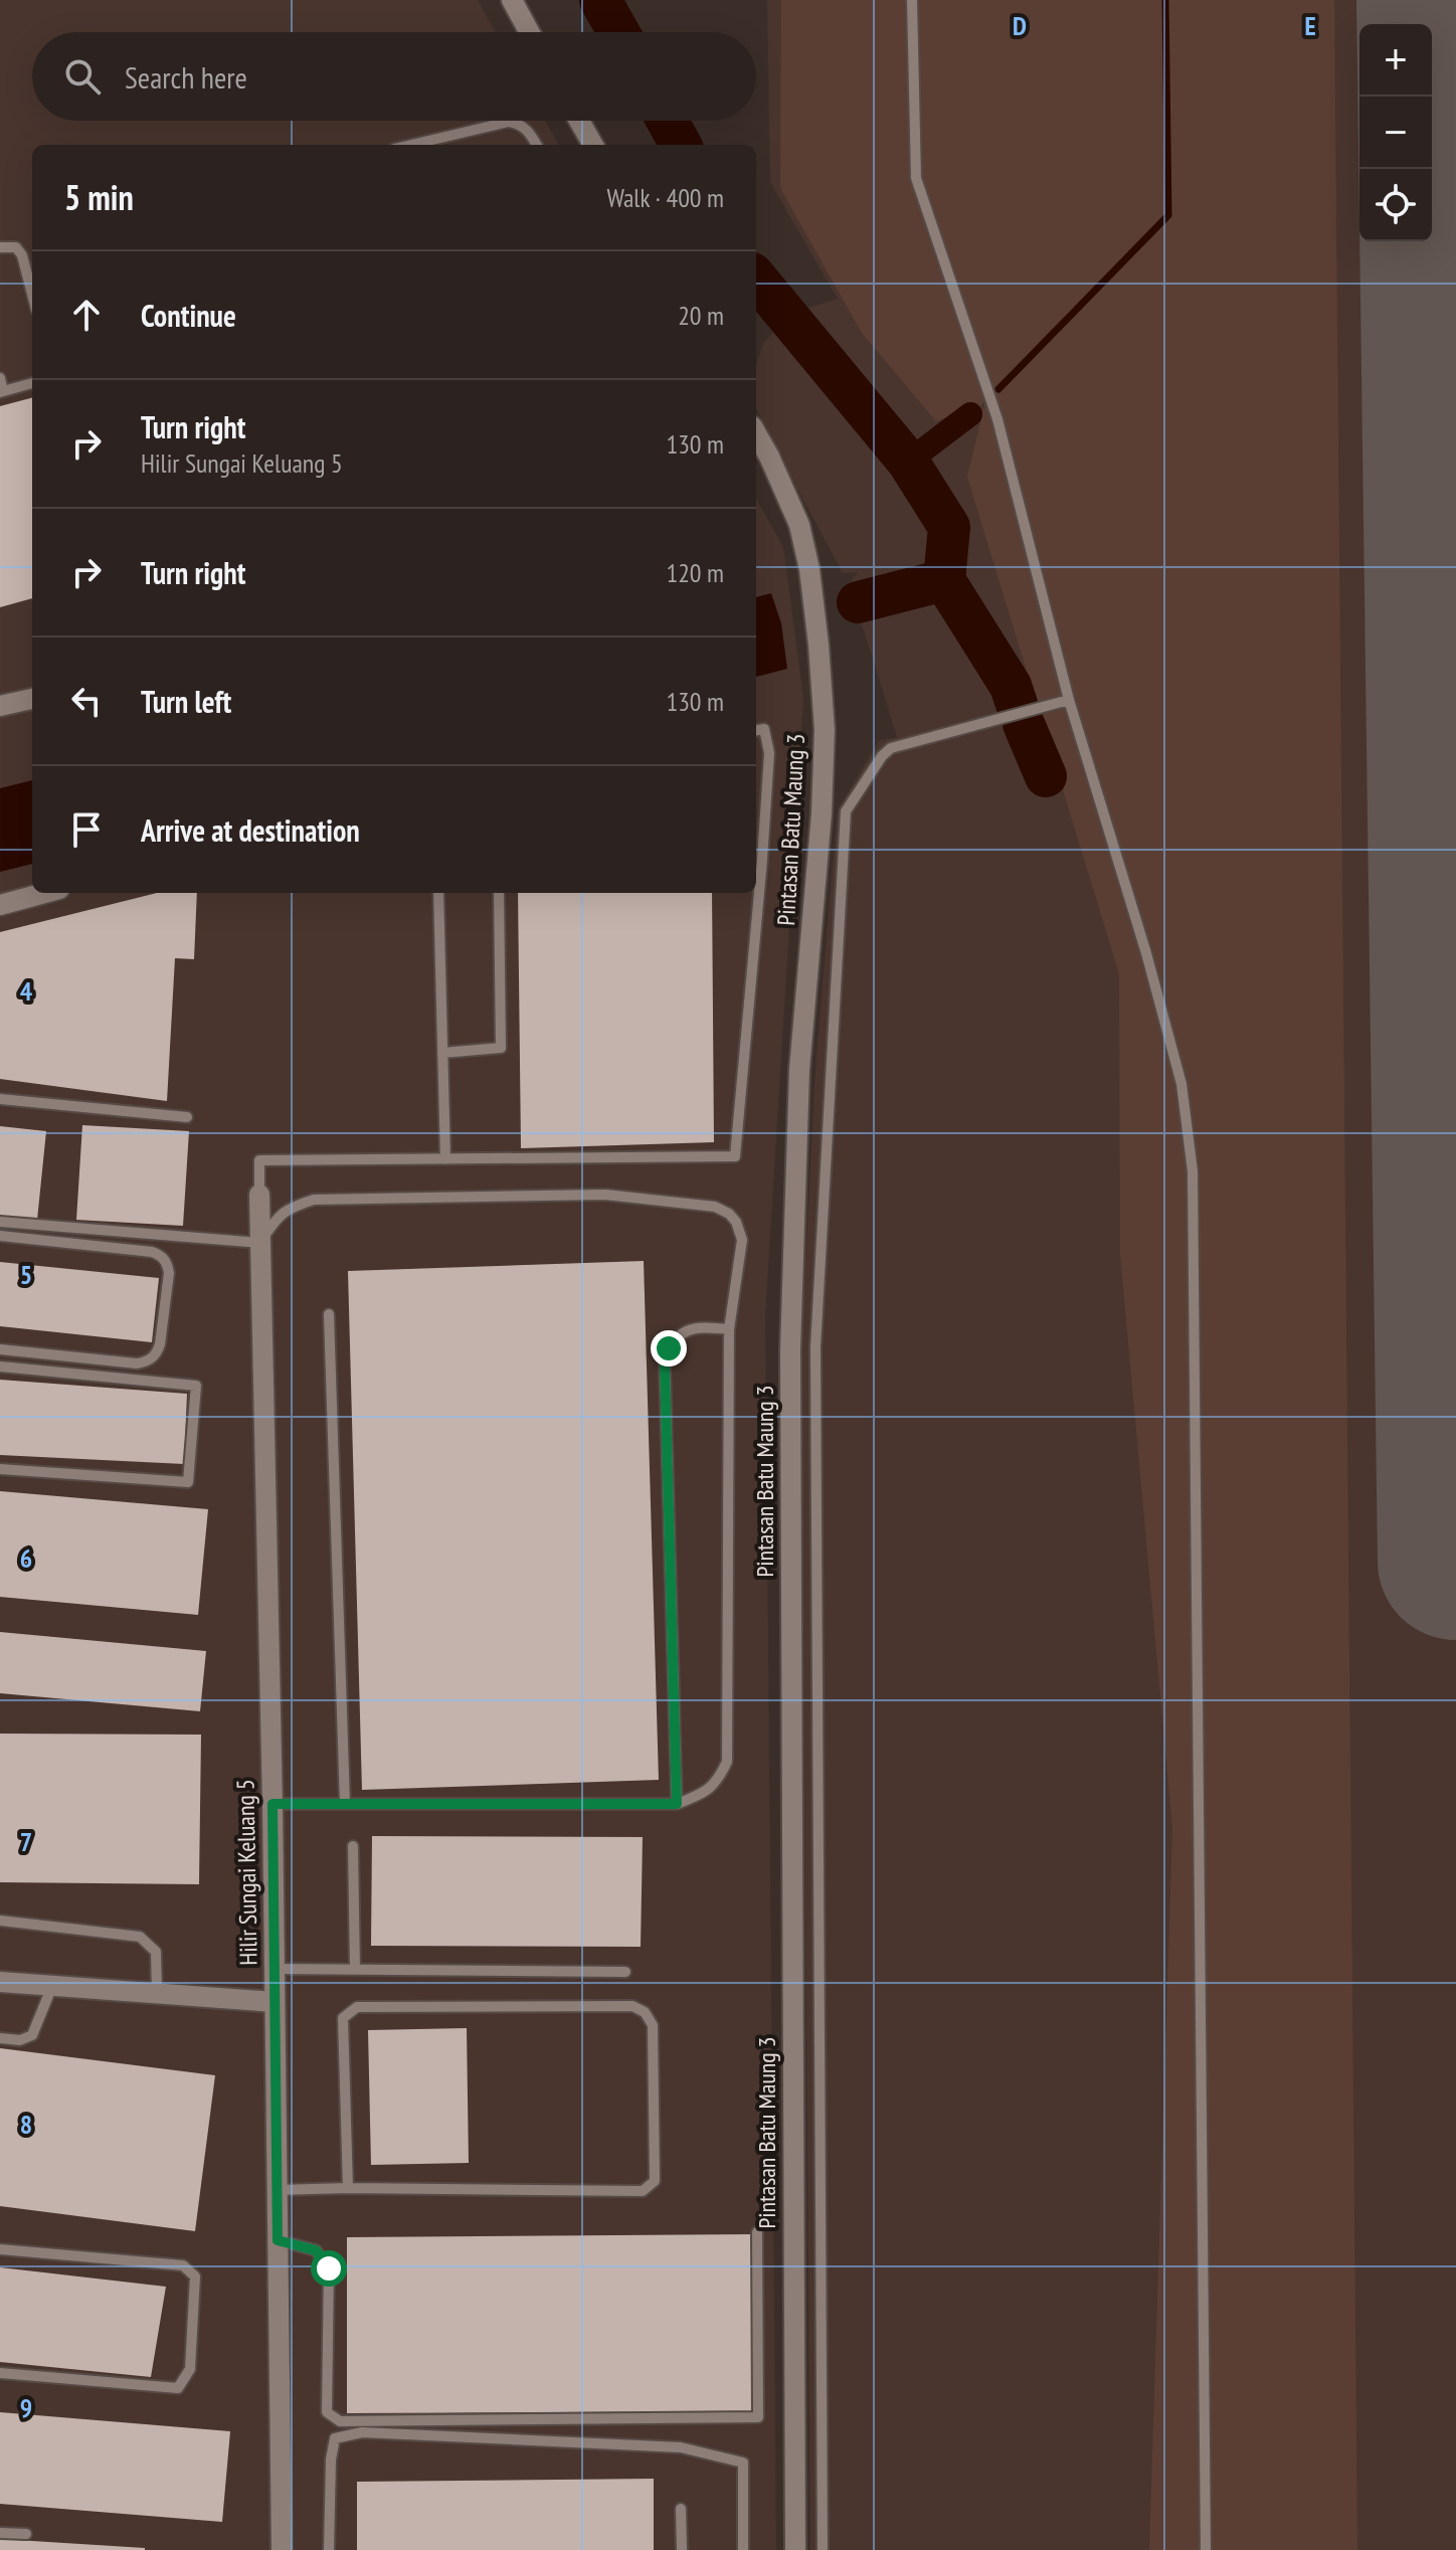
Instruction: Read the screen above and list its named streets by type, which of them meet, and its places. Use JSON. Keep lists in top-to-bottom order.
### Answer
{
  "streets": {
    "street": ["Pintasan Batu Maung 3", "Hilir Sungai Keluang 5"]
  },
  "page": {
    "map_buttons": ["+", "−"],
    "search": "Search here",
    "heading": ["5 min", "Walk · 400 m"],
    "list": [
      ["Continue", "20 m"],
      ["Turn right", "Hilir Sungai Keluang 5", "130 m"],
      ["Turn right", "120 m"],
      ["Turn left", "130 m"],
      "Arrive at destination"
    ]
  },
  "grid": {
    "columns": ["D", "E"],
    "rows": [
      "4",
      "5",
      "6",
      "7",
      "8",
      "9"
    ]
  }
}
